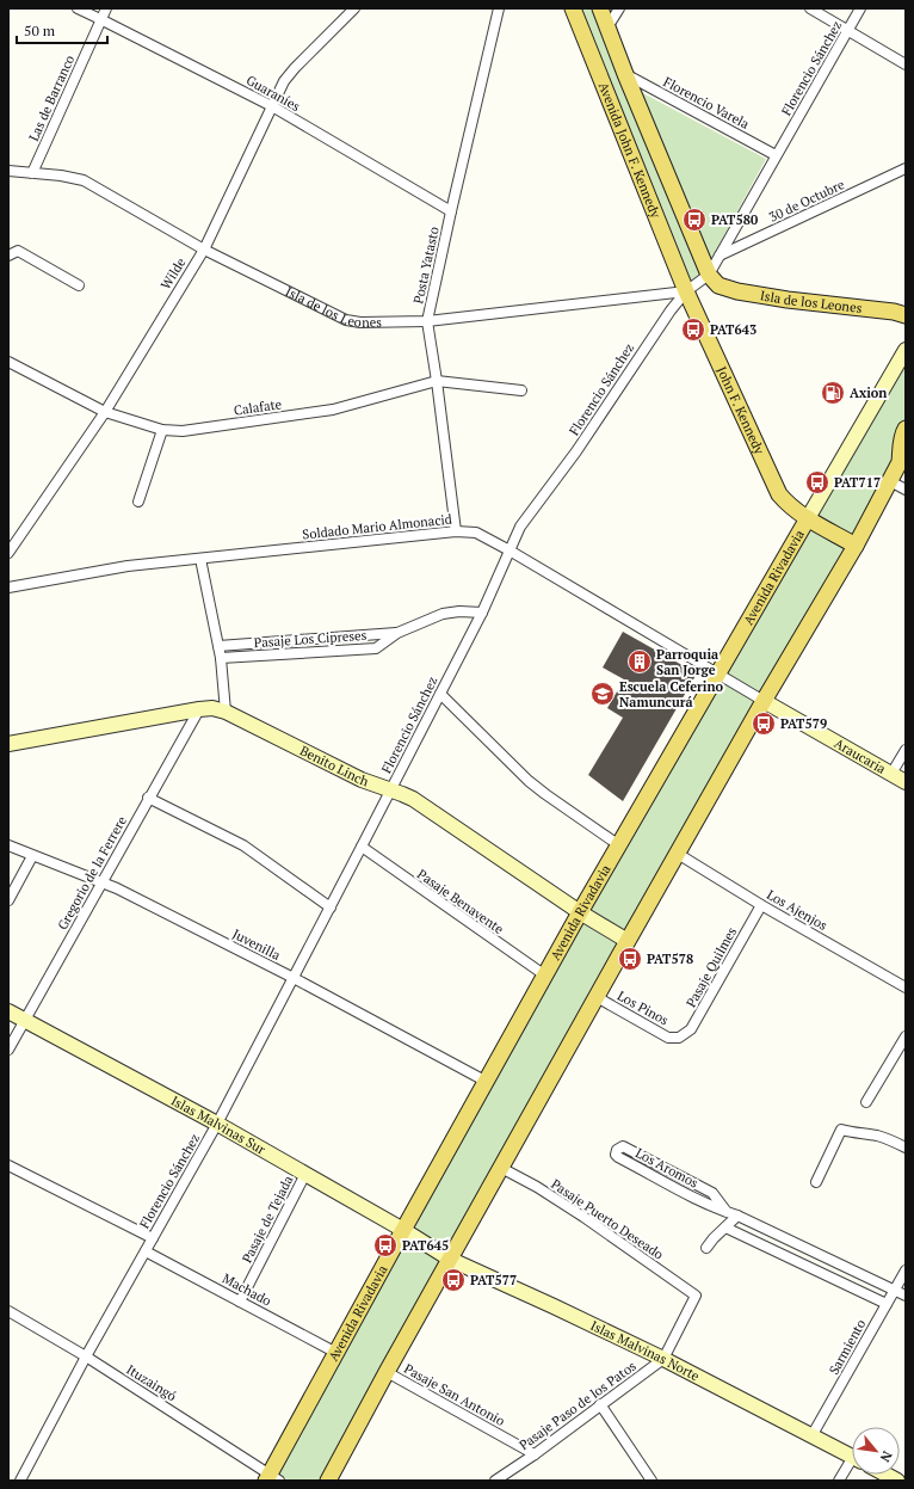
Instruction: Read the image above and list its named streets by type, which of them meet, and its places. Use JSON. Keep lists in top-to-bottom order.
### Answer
{
  "streets": {
    "main road": [
      "Avenida John F. Kennedy",
      "Isla de los Leones",
      "John F. Kennedy",
      "Avenida Rivadavia"
    ],
    "street": [
      "Florencio Sánchez",
      "Guaraníes",
      "Las de Barranco",
      "Florencio Varela",
      "30 de Octubre",
      "Posta Yatasto",
      "Wilde",
      "Calafate",
      "Soldado Mario Almonacid",
      "Pasaje Los Cipreses",
      "Araucaria",
      "Benito Linch",
      "Gregorio de la Ferrere",
      "Pasaje Benavente",
      "Los Ajenjos",
      "Juvenilla",
      "Pasaje Quilmes",
      "Los Pinos",
      "Islas Malvinas Sur",
      "Los Aromos",
      "Pasaje de Tejada",
      "Pasaje Puerto Deseado",
      "Machado",
      "Sarmiento",
      "Islas Malvinas Norte",
      "Ituzaingó",
      "Pasaje San Antonio",
      "Pasaje Paso de los Patos"
    ]
  },
  "crossings": [
    ["Florencio Sánchez", "Florencio Varela"],
    ["Florencio Sánchez", "Avenida John F. Kennedy"],
    ["Florencio Sánchez", "30 de Octubre"],
    ["Florencio Sánchez", "Isla de los Leones"],
    ["Florencio Sánchez", "John F. Kennedy"],
    ["Florencio Sánchez", "Soldado Mario Almonacid"],
    ["Florencio Sánchez", "Pasaje Los Cipreses"],
    ["Florencio Sánchez", "Benito Linch"],
    ["Florencio Sánchez", "Pasaje Benavente"],
    ["Florencio Sánchez", "Juvenilla"],
    ["Florencio Sánchez", "Islas Malvinas Sur"],
    ["Florencio Sánchez", "Machado"],
    ["Florencio Sánchez", "Ituzaingó"],
    ["Guaraníes", "Las de Barranco"],
    ["Guaraníes", "Posta Yatasto"],
    ["Guaraníes", "Wilde"],
    ["Las de Barranco", "Isla de los Leones"],
    ["Florencio Varela", "Avenida John F. Kennedy"],
    ["Avenida John F. Kennedy", "Isla de los Leones"],
    ["Avenida John F. Kennedy", "John F. Kennedy"],
    ["Posta Yatasto", "Isla de los Leones"],
    ["Posta Yatasto", "Calafate"],
    ["Posta Yatasto", "Soldado Mario Almonacid"],
    ["Wilde", "Isla de los Leones"],
    ["Wilde", "Calafate"],
    ["Isla de los Leones", "John F. Kennedy"],
    ["John F. Kennedy", "Avenida Rivadavia"],
    ["Soldado Mario Almonacid", "Avenida Rivadavia"],
    ["Soldado Mario Almonacid", "Araucaria"],
    ["Avenida Rivadavia", "Benito Linch"],
    ["Avenida Rivadavia", "Pasaje Benavente"],
    ["Avenida Rivadavia", "Juvenilla"],
    ["Avenida Rivadavia", "Islas Malvinas Sur"],
    ["Avenida Rivadavia", "Machado"],
    ["Avenida Rivadavia", "Ituzaingó"],
    ["Benito Linch", "Gregorio de la Ferrere"],
    ["Gregorio de la Ferrere", "Juvenilla"],
    ["Gregorio de la Ferrere", "Islas Malvinas Sur"],
    ["Los Ajenjos", "Pasaje Quilmes"],
    ["Pasaje Quilmes", "Los Pinos"],
    ["Islas Malvinas Sur", "Pasaje de Tejada"],
    ["Islas Malvinas Sur", "Islas Malvinas Norte"],
    ["Los Aromos", "Sarmiento"],
    ["Pasaje de Tejada", "Machado"],
    ["Pasaje Puerto Deseado", "Pasaje Paso de los Patos"],
    ["Sarmiento", "Islas Malvinas Norte"],
    ["Islas Malvinas Norte", "Pasaje Paso de los Patos"],
    ["Pasaje San Antonio", "Pasaje Paso de los Patos"]
  ],
  "places": {
    "bus stop": [
      "PAT580",
      "PAT643",
      "PAT717",
      "PAT579",
      "PAT578",
      "PAT645",
      "PAT577"
    ],
    "fuel station": ["Axion"],
    "building": ["Parroquia San Jorge"],
    "school or university": ["Escuela Ceferino Namuncurá"]
  },
  "scale_bar": "50 m",
  "north": "bottom right"
}
